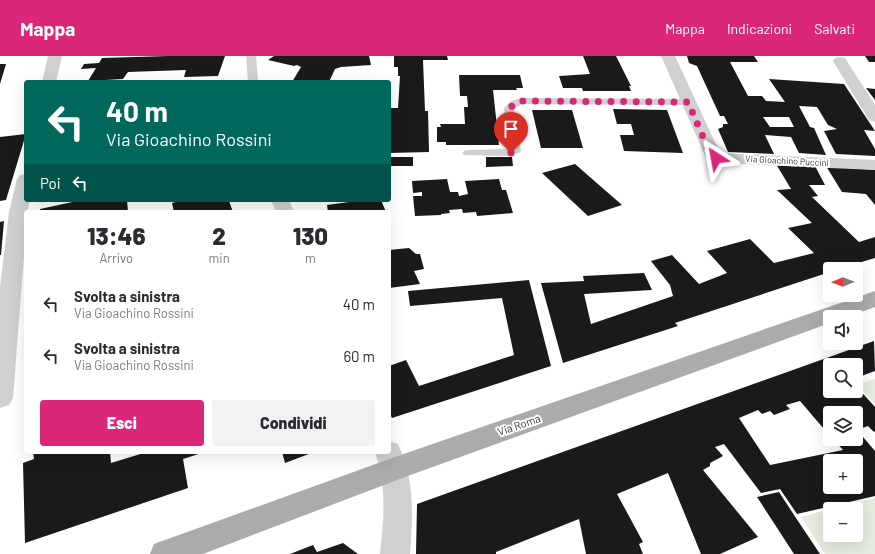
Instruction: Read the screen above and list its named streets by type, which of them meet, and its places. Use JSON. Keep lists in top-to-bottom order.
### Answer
{
  "streets": {
    "main road": ["Via Roma"],
    "street": ["Via Gioachino Puccini"]
  },
  "north": "left",
  "page": {
    "header": "Mappa",
    "nav": ["Mappa", "Indicazioni", "Salvati"],
    "turn": ["40 m", "Via Gioachino Rossini"],
    "then": "Poi",
    "eta": [
      "13:46",
      "Arrivo",
      "2",
      "min",
      "130",
      "m"
    ],
    "map_buttons": ["+", "−"],
    "list": [
      {
        "name": "Svolta a sinistra",
        "note": "Via Gioachino Rossini",
        "value": "40 m"
      },
      {
        "name": "Svolta a sinistra",
        "note": "Via Gioachino Rossini",
        "value": "60 m"
      }
    ],
    "buttons": ["Esci", "Condividi"]
  }
}
